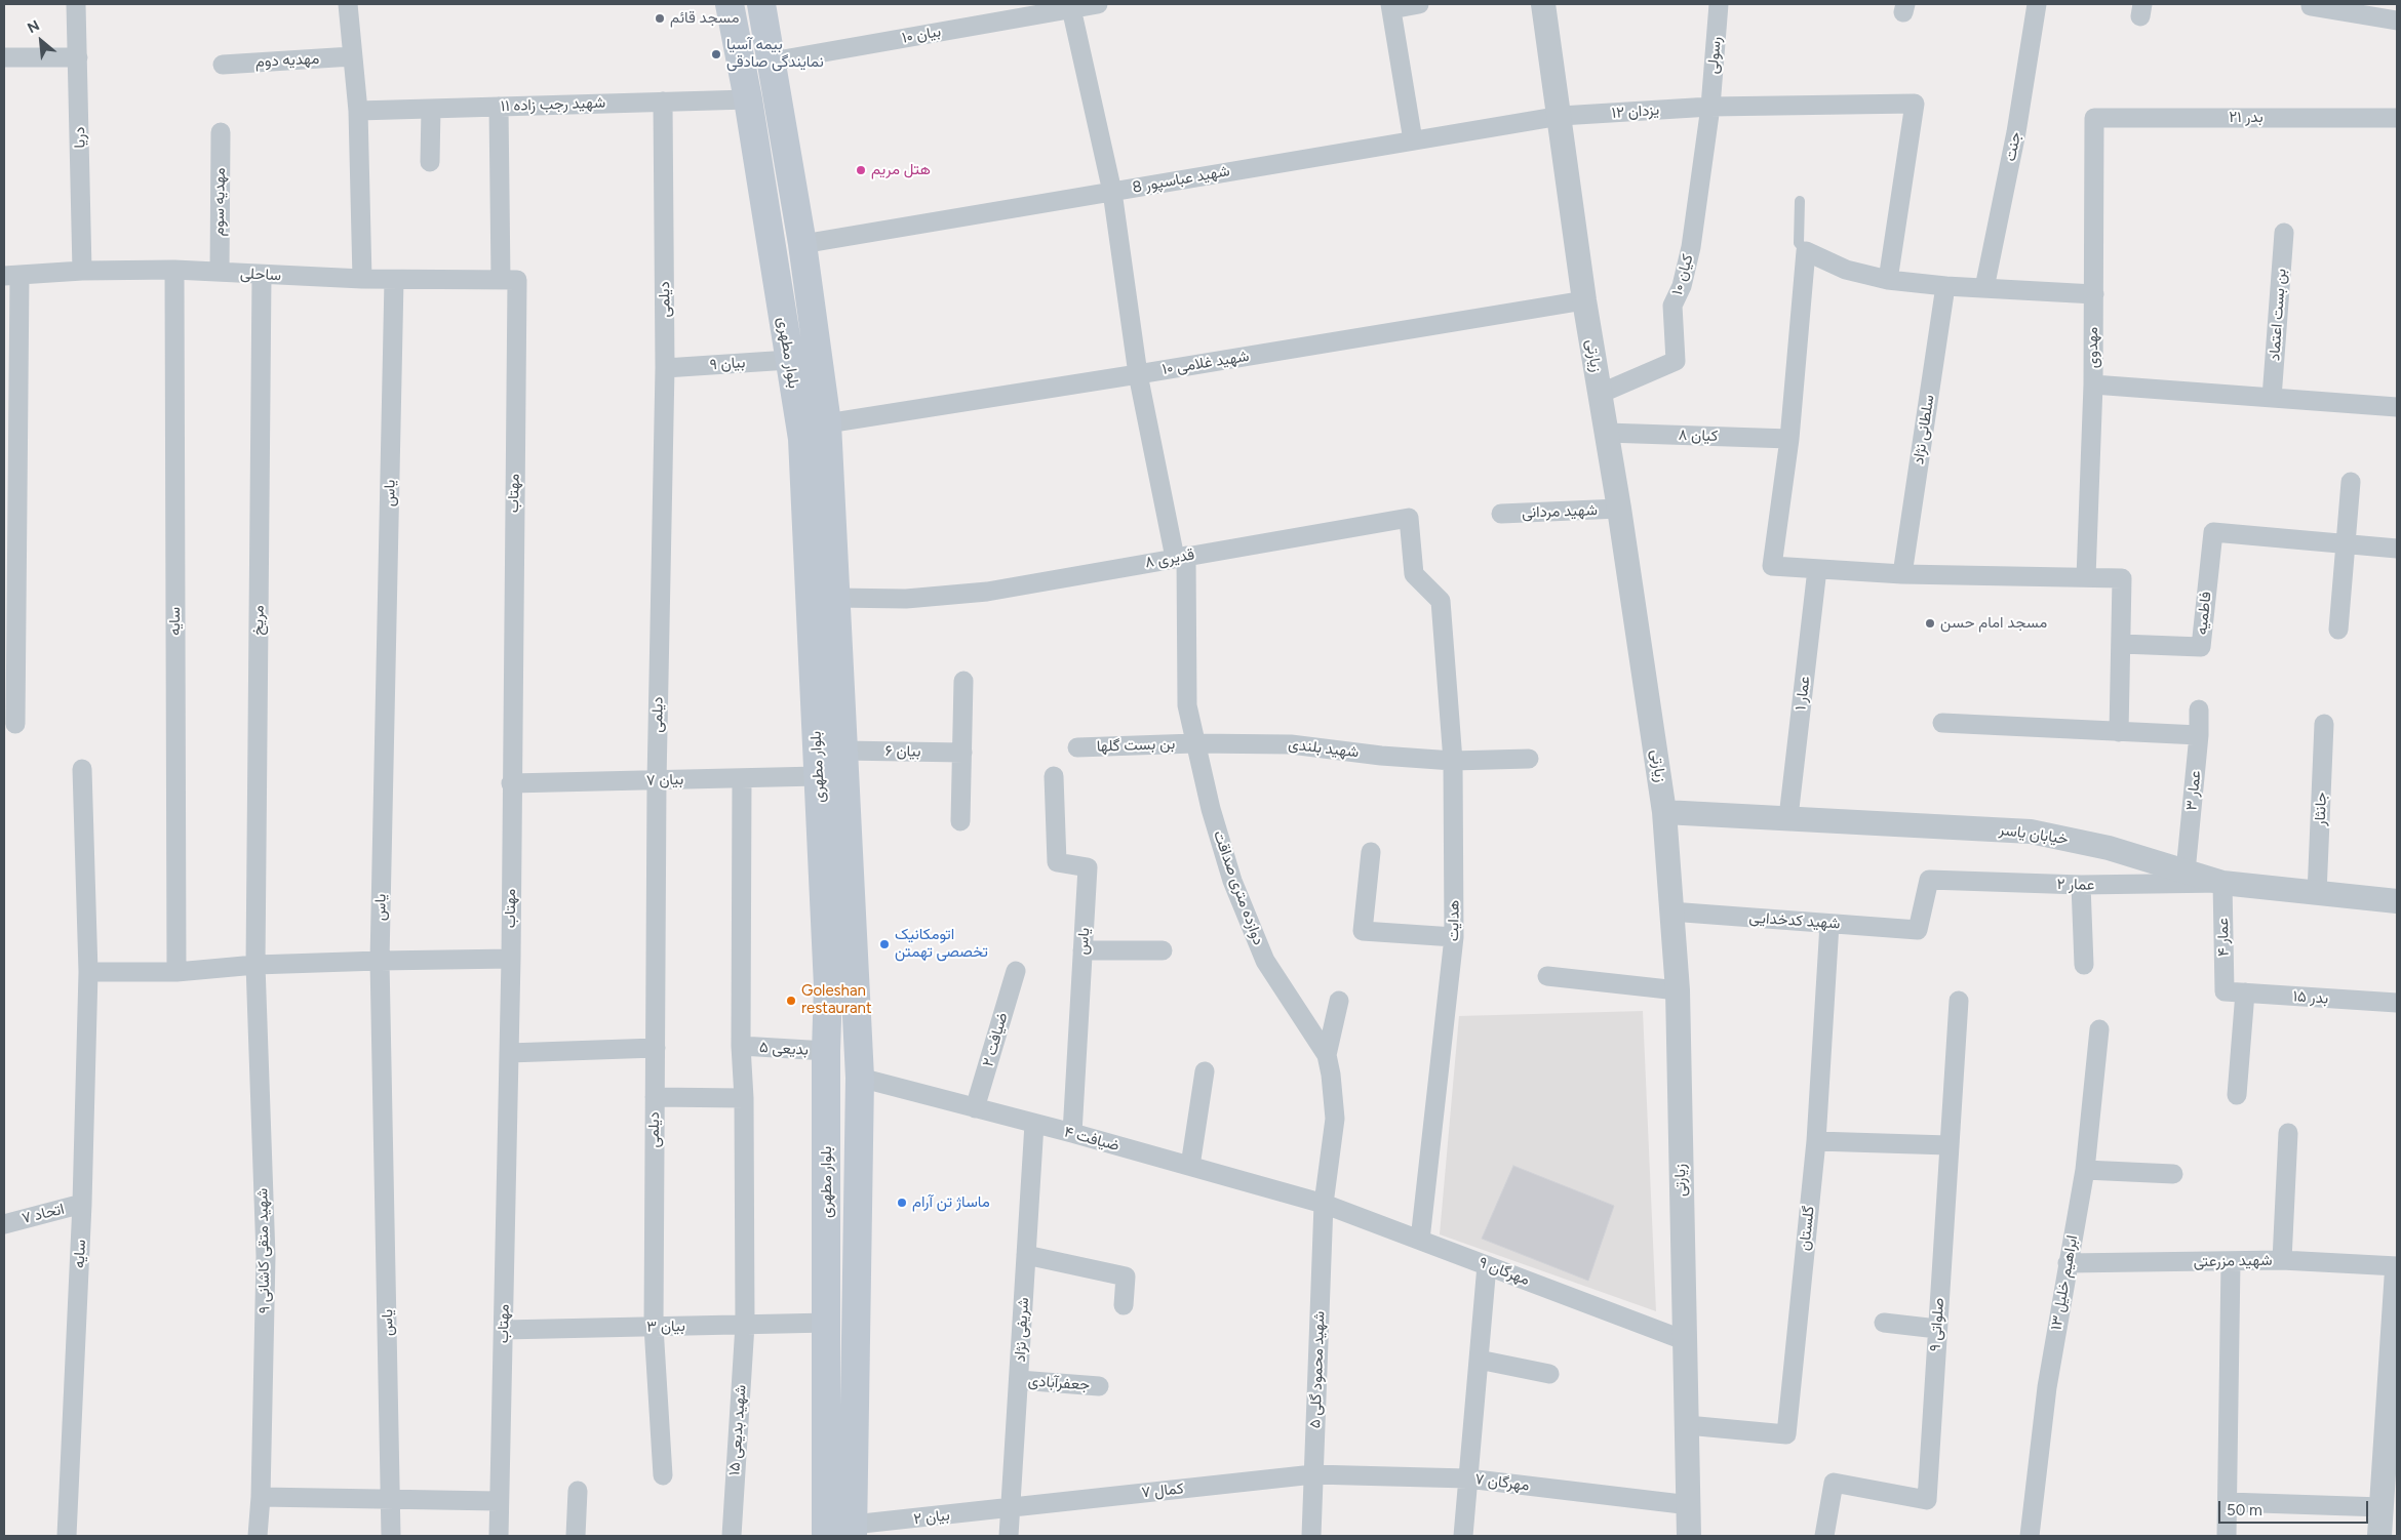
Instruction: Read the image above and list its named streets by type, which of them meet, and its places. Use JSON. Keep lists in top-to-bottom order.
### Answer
{
  "streets": {
    "main road": ["بلوار مطهری"],
    "street": [
      "بیان ۱۰",
      "رسولی",
      "مهدیه دوم",
      "شهید رجب زاده ۱۱",
      "یزدان ۱۲",
      "بدر ۲۱",
      "دریا",
      "جنت",
      "شهید عباسپور 8",
      "مهدیه سوم",
      "ساحلی",
      "کیان ۱۰",
      "دیلمی",
      "بن بست اعتماد",
      "مهدوی",
      "زیارتی",
      "شهید غلامی ۱۰",
      "بیان ۹",
      "سلطانی نژاد",
      "کیان ۸",
      "یاس",
      "مهتاب",
      "شهید مردانی",
      "قدیری ۸",
      "فاطمیه",
      "مریخ",
      "سایه",
      "عمار ۱",
      "بن بست گلها",
      "شهید بلندی",
      "بیان ۶",
      "بیان ۷",
      "عمار ۳",
      "جانثار",
      "خیابان یاسر",
      "عمار ۲",
      "دوازده متری صداقت",
      "هدایت",
      "شهید کدخدایی",
      "عمار ۴",
      "بدر ۱۵",
      "ضیافت ۲",
      "بدیعی ۵",
      "ضیافت ۴",
      "اتحاد ۷",
      "گلستان",
      "شهید متقی کاشانی ۹",
      "شهید مزرعتی",
      "مهرگان ۹",
      "ابراهیم خلیل ۱۳",
      "صلواتی ۹",
      "بیان ۳",
      "شریفی نژاد",
      "شهید محمود گلی ۵",
      "جعفرآبادی",
      "شهید بدیعی ۱۵",
      "مهرگان ۷",
      "کمال ۷",
      "بیان ۲"
    ]
  },
  "crossings": [
    ["بیان ۱۰", "بلوار مطهری"],
    ["بیان ۱۰", "دوازده متری صداقت"],
    ["رسولی", "یزدان ۱۲"],
    ["رسولی", "کیان ۱۰"],
    ["شهید رجب زاده ۱۱", "دیلمی"],
    ["شهید رجب زاده ۱۱", "بلوار مطهری"],
    ["شهید رجب زاده ۱۱", "مهتاب"],
    ["یزدان ۱۲", "شهید عباسپور 8"],
    ["یزدان ۱۲", "کیان ۱۰"],
    ["یزدان ۱۲", "زیارتی"],
    ["بدر ۲۱", "مهدوی"],
    ["دریا", "ساحلی"],
    ["شهید عباسپور 8", "بلوار مطهری"],
    ["شهید عباسپور 8", "زیارتی"],
    ["شهید عباسپور 8", "دوازده متری صداقت"],
    ["مهدیه سوم", "ساحلی"],
    ["ساحلی", "یاس"],
    ["ساحلی", "مهتاب"],
    ["ساحلی", "مریخ"],
    ["ساحلی", "سایه"],
    ["کیان ۱۰", "زیارتی"],
    ["دیلمی", "بیان ۹"],
    ["دیلمی", "بیان ۷"],
    ["دیلمی", "بیان ۳"],
    ["بلوار مطهری", "شهید غلامی ۱۰"],
    ["بلوار مطهری", "بیان ۹"],
    ["بلوار مطهری", "قدیری ۸"],
    ["بلوار مطهری", "بیان ۶"],
    ["بلوار مطهری", "بیان ۷"],
    ["بلوار مطهری", "بدیعی ۵"],
    ["بلوار مطهری", "ضیافت ۴"],
    ["بلوار مطهری", "بیان ۳"],
    ["بلوار مطهری", "بیان ۲"],
    ["زیارتی", "شهید غلامی ۱۰"],
    ["زیارتی", "کیان ۸"],
    ["زیارتی", "شهید مردانی"],
    ["زیارتی", "خیابان یاسر"],
    ["زیارتی", "شهید کدخدایی"],
    ["زیارتی", "گلستان"],
    ["زیارتی", "مهرگان ۹"],
    ["زیارتی", "مهرگان ۷"],
    ["شهید غلامی ۱۰", "دوازده متری صداقت"],
    ["یاس", "ضیافت ۴"],
    ["مهتاب", "بیان ۷"],
    ["مهتاب", "بیان ۳"],
    ["قدیری ۸", "دوازده متری صداقت"],
    ["قدیری ۸", "هدایت"],
    ["مریخ", "شهید متقی کاشانی ۹"],
    ["سایه", "اتحاد ۷"],
    ["عمار ۱", "خیابان یاسر"],
    ["بن بست گلها", "شهید بلندی"],
    ["بن بست گلها", "دوازده متری صداقت"],
    ["شهید بلندی", "دوازده متری صداقت"],
    ["شهید بلندی", "هدایت"],
    ["بیان ۷", "شهید بدیعی ۱۵"],
    ["عمار ۳", "خیابان یاسر"],
    ["جانثار", "خیابان یاسر"],
    ["خیابان یاسر", "عمار ۲"],
    ["خیابان یاسر", "عمار ۴"],
    ["عمار ۲", "شهید کدخدایی"],
    ["عمار ۲", "عمار ۴"],
    ["دوازده متری صداقت", "ضیافت ۴"],
    ["دوازده متری صداقت", "مهرگان ۹"],
    ["دوازده متری صداقت", "شهید محمود گلی ۵"],
    ["هدایت", "مهرگان ۹"],
    ["شهید کدخدایی", "گلستان"],
    ["عمار ۴", "بدر ۱۵"],
    ["ضیافت ۲", "ضیافت ۴"],
    ["بدیعی ۵", "شهید بدیعی ۱۵"],
    ["ضیافت ۴", "مهرگان ۹"],
    ["ضیافت ۴", "شریفی نژاد"],
    ["ضیافت ۴", "شهید محمود گلی ۵"],
    ["شهید مزرعتی", "ابراهیم خلیل ۱۳"],
    ["مهرگان ۹", "شهید محمود گلی ۵"],
    ["بیان ۳", "شهید بدیعی ۱۵"],
    ["شریفی نژاد", "جعفرآبادی"],
    ["شریفی نژاد", "کمال ۷"],
    ["شریفی نژاد", "بیان ۲"],
    ["شهید محمود گلی ۵", "مهرگان ۷"],
    ["شهید محمود گلی ۵", "کمال ۷"],
    ["مهرگان ۷", "کمال ۷"],
    ["کمال ۷", "بیان ۲"]
  ],
  "places": [
    "مسجد قائم",
    "بیمه آسیا نمایندگی صادقی",
    "هتل مریم",
    "مسجد امام حسن",
    "اتومکانیک تخصصی تهمتن",
    "Goleshan restaurant",
    "ماساژ تن آرام"
  ],
  "scale_bar": "50 m",
  "north": "top left"
}
